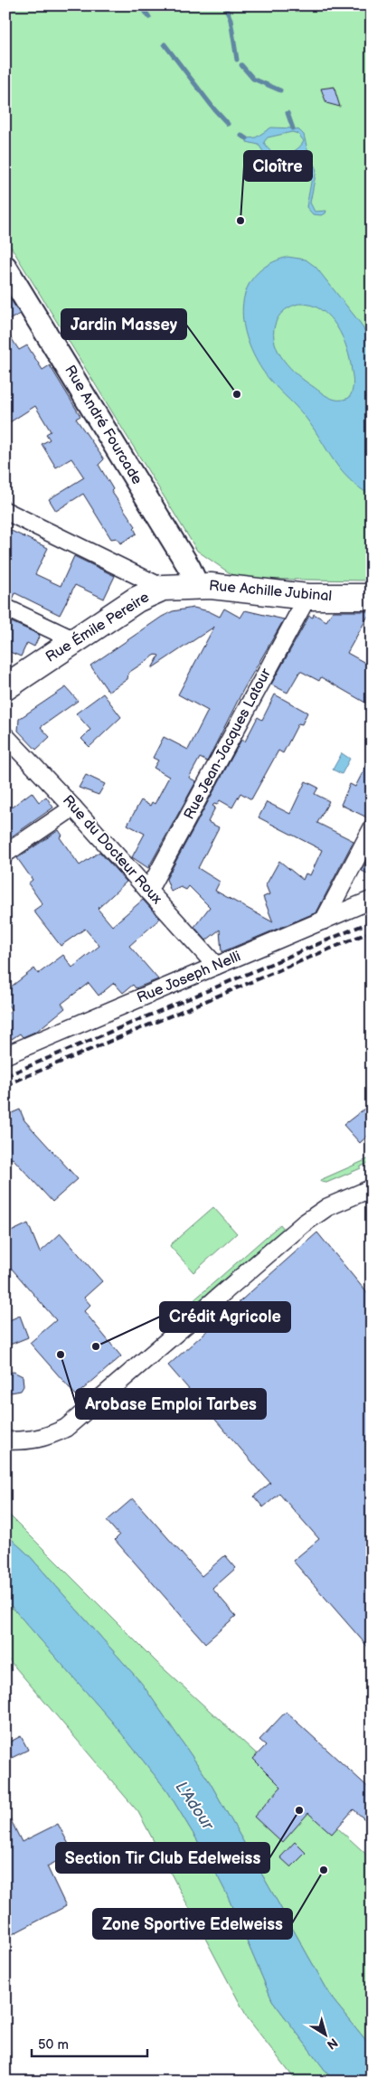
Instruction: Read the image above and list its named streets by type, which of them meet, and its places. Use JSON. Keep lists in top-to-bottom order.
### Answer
{
  "streets": {
    "main road": ["Rue Achille Jubinal", "Rue Émile Pereire"],
    "street": [
      "Rue André Fourcade",
      "Rue Jean-Jacques Latour",
      "Rue du Docteur Roux",
      "Rue Joseph Nelli"
    ]
  },
  "crossings": [
    ["Rue André Fourcade", "Rue Achille Jubinal"],
    ["Rue André Fourcade", "Rue Émile Pereire"],
    ["Rue Achille Jubinal", "Rue Émile Pereire"],
    ["Rue Achille Jubinal", "Rue Jean-Jacques Latour"],
    ["Rue Jean-Jacques Latour", "Rue du Docteur Roux"],
    ["Rue du Docteur Roux", "Rue Joseph Nelli"]
  ],
  "water": ["L'Adour"],
  "places": [
    "Cloître",
    "Jardin Massey",
    "Crédit Agricole",
    "Arobase Emploi Tarbes",
    "Section Tir Club Edelweiss",
    "Zone Sportive Edelweiss"
  ],
  "scale_bar": "50 m",
  "north": "bottom right"
}
